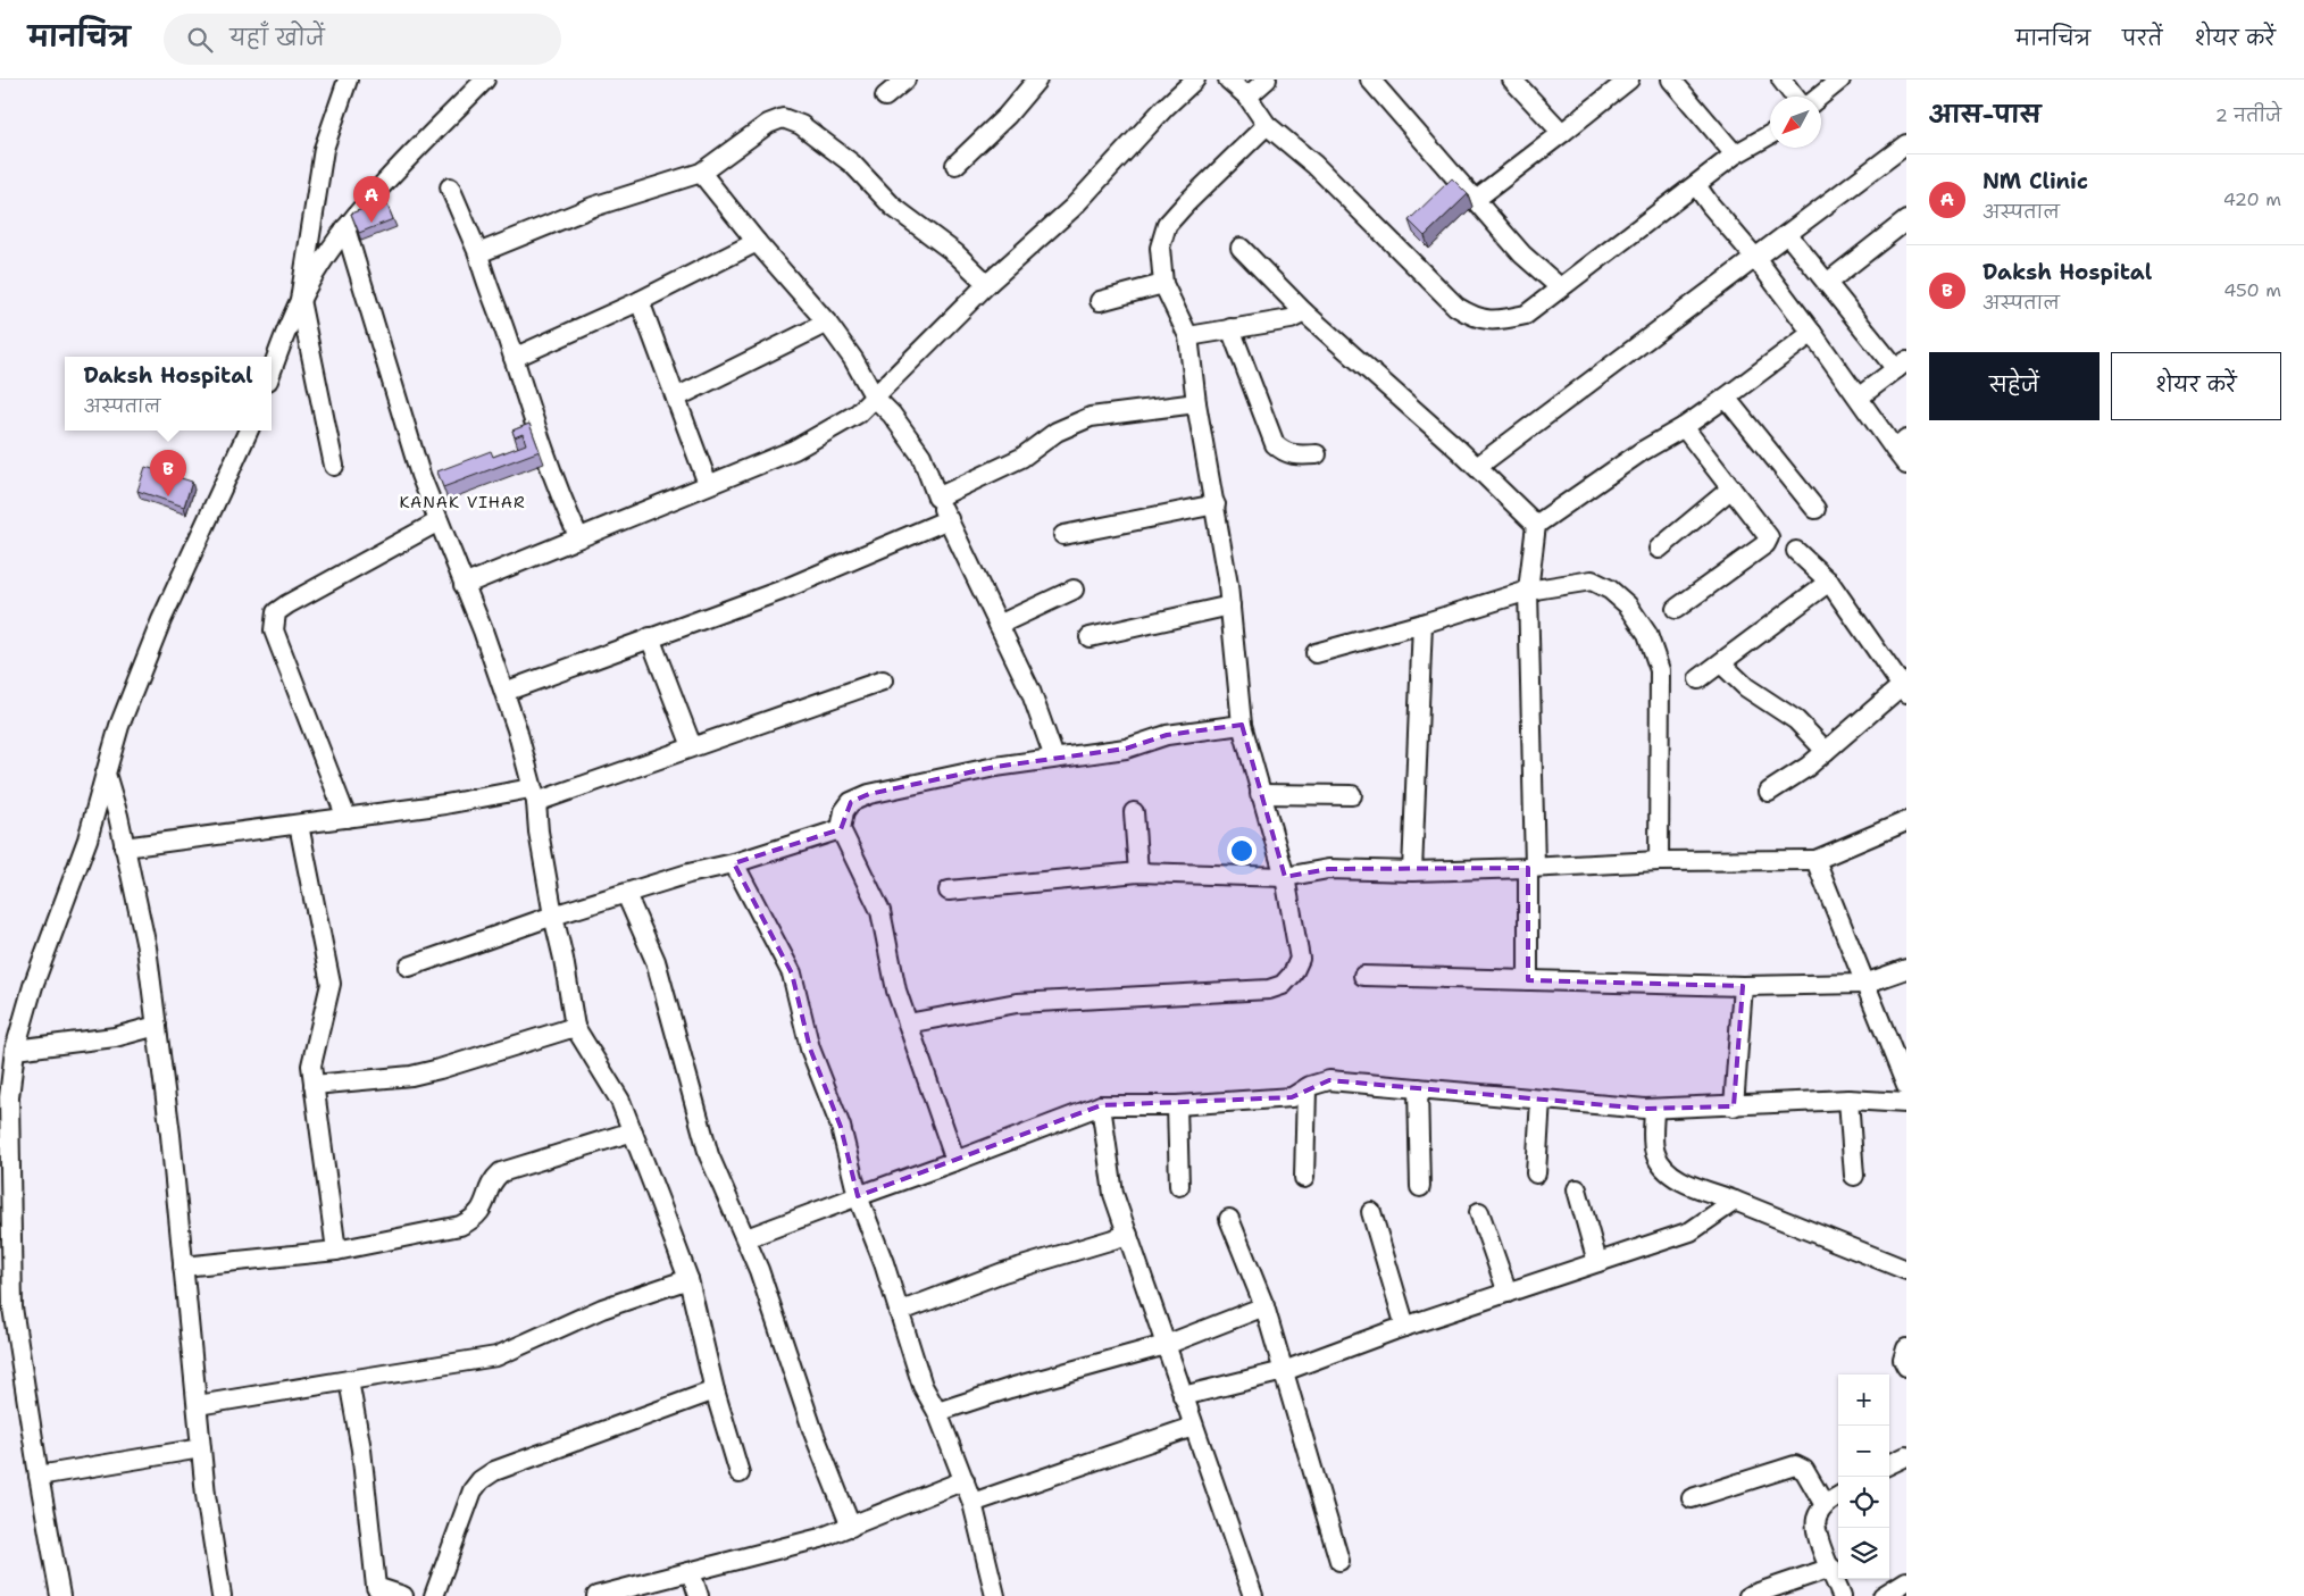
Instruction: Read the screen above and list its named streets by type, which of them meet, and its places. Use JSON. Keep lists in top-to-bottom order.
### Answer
{
  "districts": ["KANAK VIHAR"],
  "north": "bottom left",
  "page": {
    "header": "मानचित्र",
    "search": "यहाँ खोजें",
    "nav": ["मानचित्र", "परतें", "शेयर करें"],
    "heading": ["आस-पास", "2 नतीजे"],
    "list": [
      {
        "mark": "A",
        "name": "NM Clinic",
        "note": "अस्पताल",
        "value": "420 m"
      },
      {
        "mark": "B",
        "name": "Daksh Hospital",
        "note": "अस्पताल",
        "value": "450 m"
      }
    ],
    "pins": ["A", "B"],
    "buttons": ["सहेजें", "शेयर करें"],
    "popup": ["Daksh Hospital", "अस्पताल"],
    "map_buttons": ["+", "−"]
  }
}
